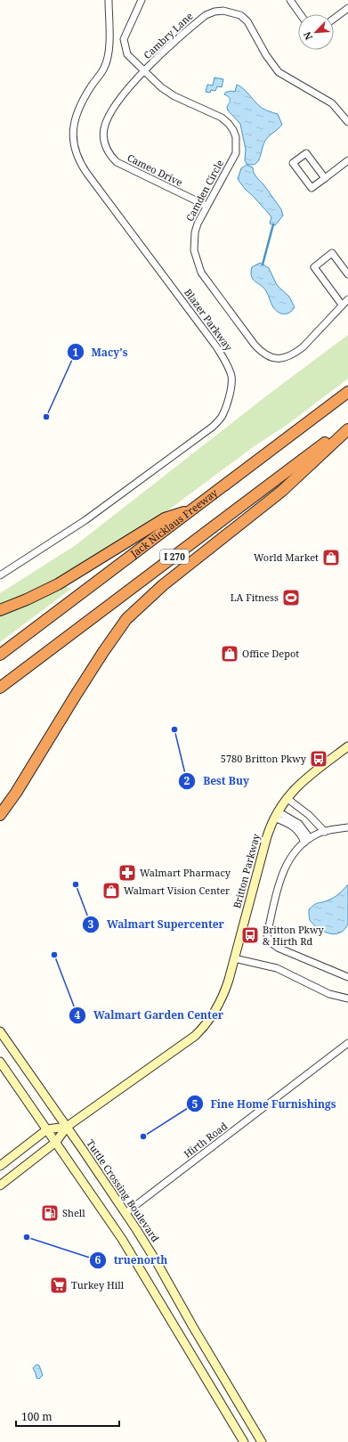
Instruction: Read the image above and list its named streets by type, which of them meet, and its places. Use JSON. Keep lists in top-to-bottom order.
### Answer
{
  "streets": {
    "highway": ["Jack Nicklaus Freeway", "I 270"],
    "main road": ["Britton Parkway", "Tuttle Crossing Boulevard"],
    "street": [
      "Cambry Lane",
      "Cameo Drive",
      "Camden Circle",
      "Blazer Parkway",
      "Hirth Road"
    ]
  },
  "crossings": [
    ["Cambry Lane", "Cameo Drive"],
    ["Cambry Lane", "Camden Circle"],
    ["Cameo Drive", "Camden Circle"],
    ["Britton Parkway", "Tuttle Crossing Boulevard"],
    ["Hirth Road", "Tuttle Crossing Boulevard"]
  ],
  "places": {
    "other": [
      "Macy's",
      "Best Buy",
      "Walmart Supercenter",
      "Walmart Garden Center",
      "Fine Home Furnishings",
      "truenorth"
    ],
    "shop": ["World Market", "Office Depot", "Walmart Vision Center"],
    "sports": ["LA Fitness"],
    "bus stop": ["5780 Britton Pkwy", "Britton Pkwy & Hirth Rd"],
    "pharmacy": ["Walmart Pharmacy"],
    "fuel station": ["Shell"],
    "supermarket": ["Turkey Hill"]
  },
  "scale_bar": "100 m",
  "north": "bottom left"
}
